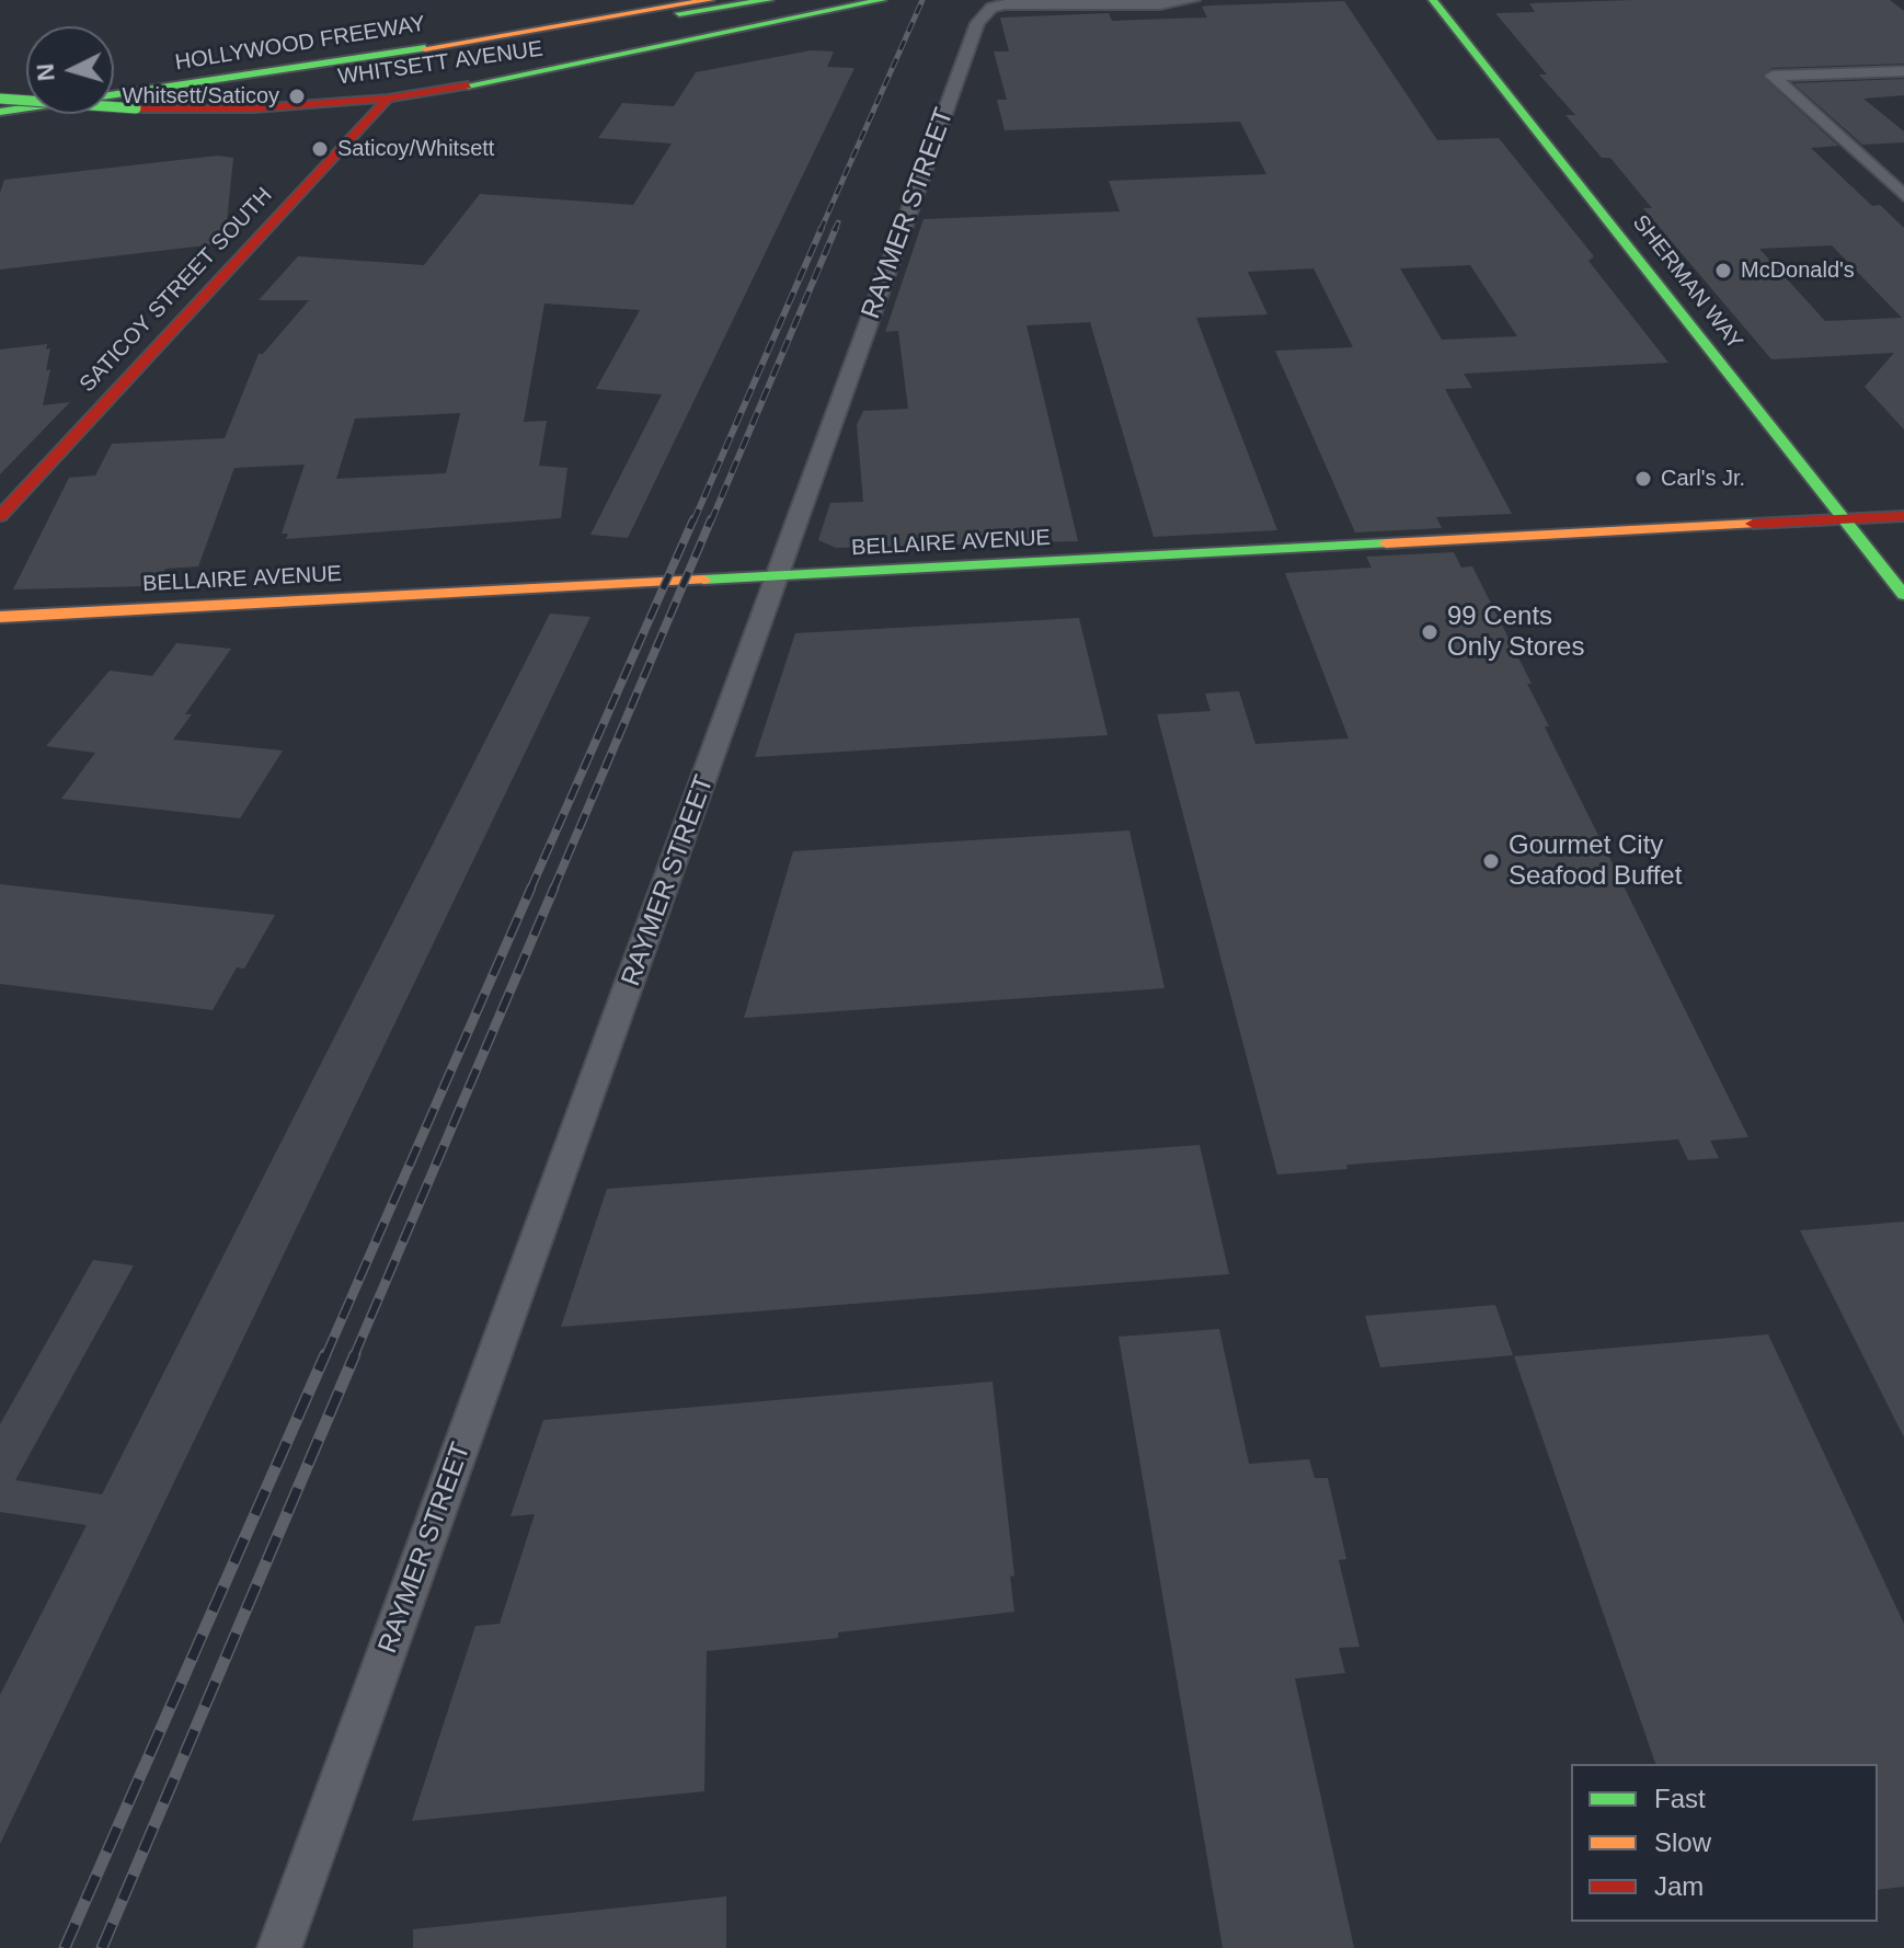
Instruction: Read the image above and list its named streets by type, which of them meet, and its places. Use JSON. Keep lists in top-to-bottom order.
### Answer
{
  "streets": {
    "main road": [
      "HOLLYWOOD FREEWAY",
      "WHITSETT AVENUE",
      "SHERMAN WAY",
      "SATICOY STREET SOUTH",
      "BELLAIRE AVENUE"
    ],
    "street": ["RAYMER STREET"]
  },
  "crossings": [
    ["WHITSETT AVENUE", "SATICOY STREET SOUTH"],
    ["RAYMER STREET", "BELLAIRE AVENUE"],
    ["SHERMAN WAY", "BELLAIRE AVENUE"]
  ],
  "places": [
    "Whitsett/Saticoy",
    "Saticoy/Whitsett",
    "McDonald's",
    "Carl's Jr.",
    "99 Cents Only Stores",
    "Gourmet City Seafood Buffet"
  ],
  "legend": ["Fast", "Slow", "Jam"],
  "north": "left"
}
